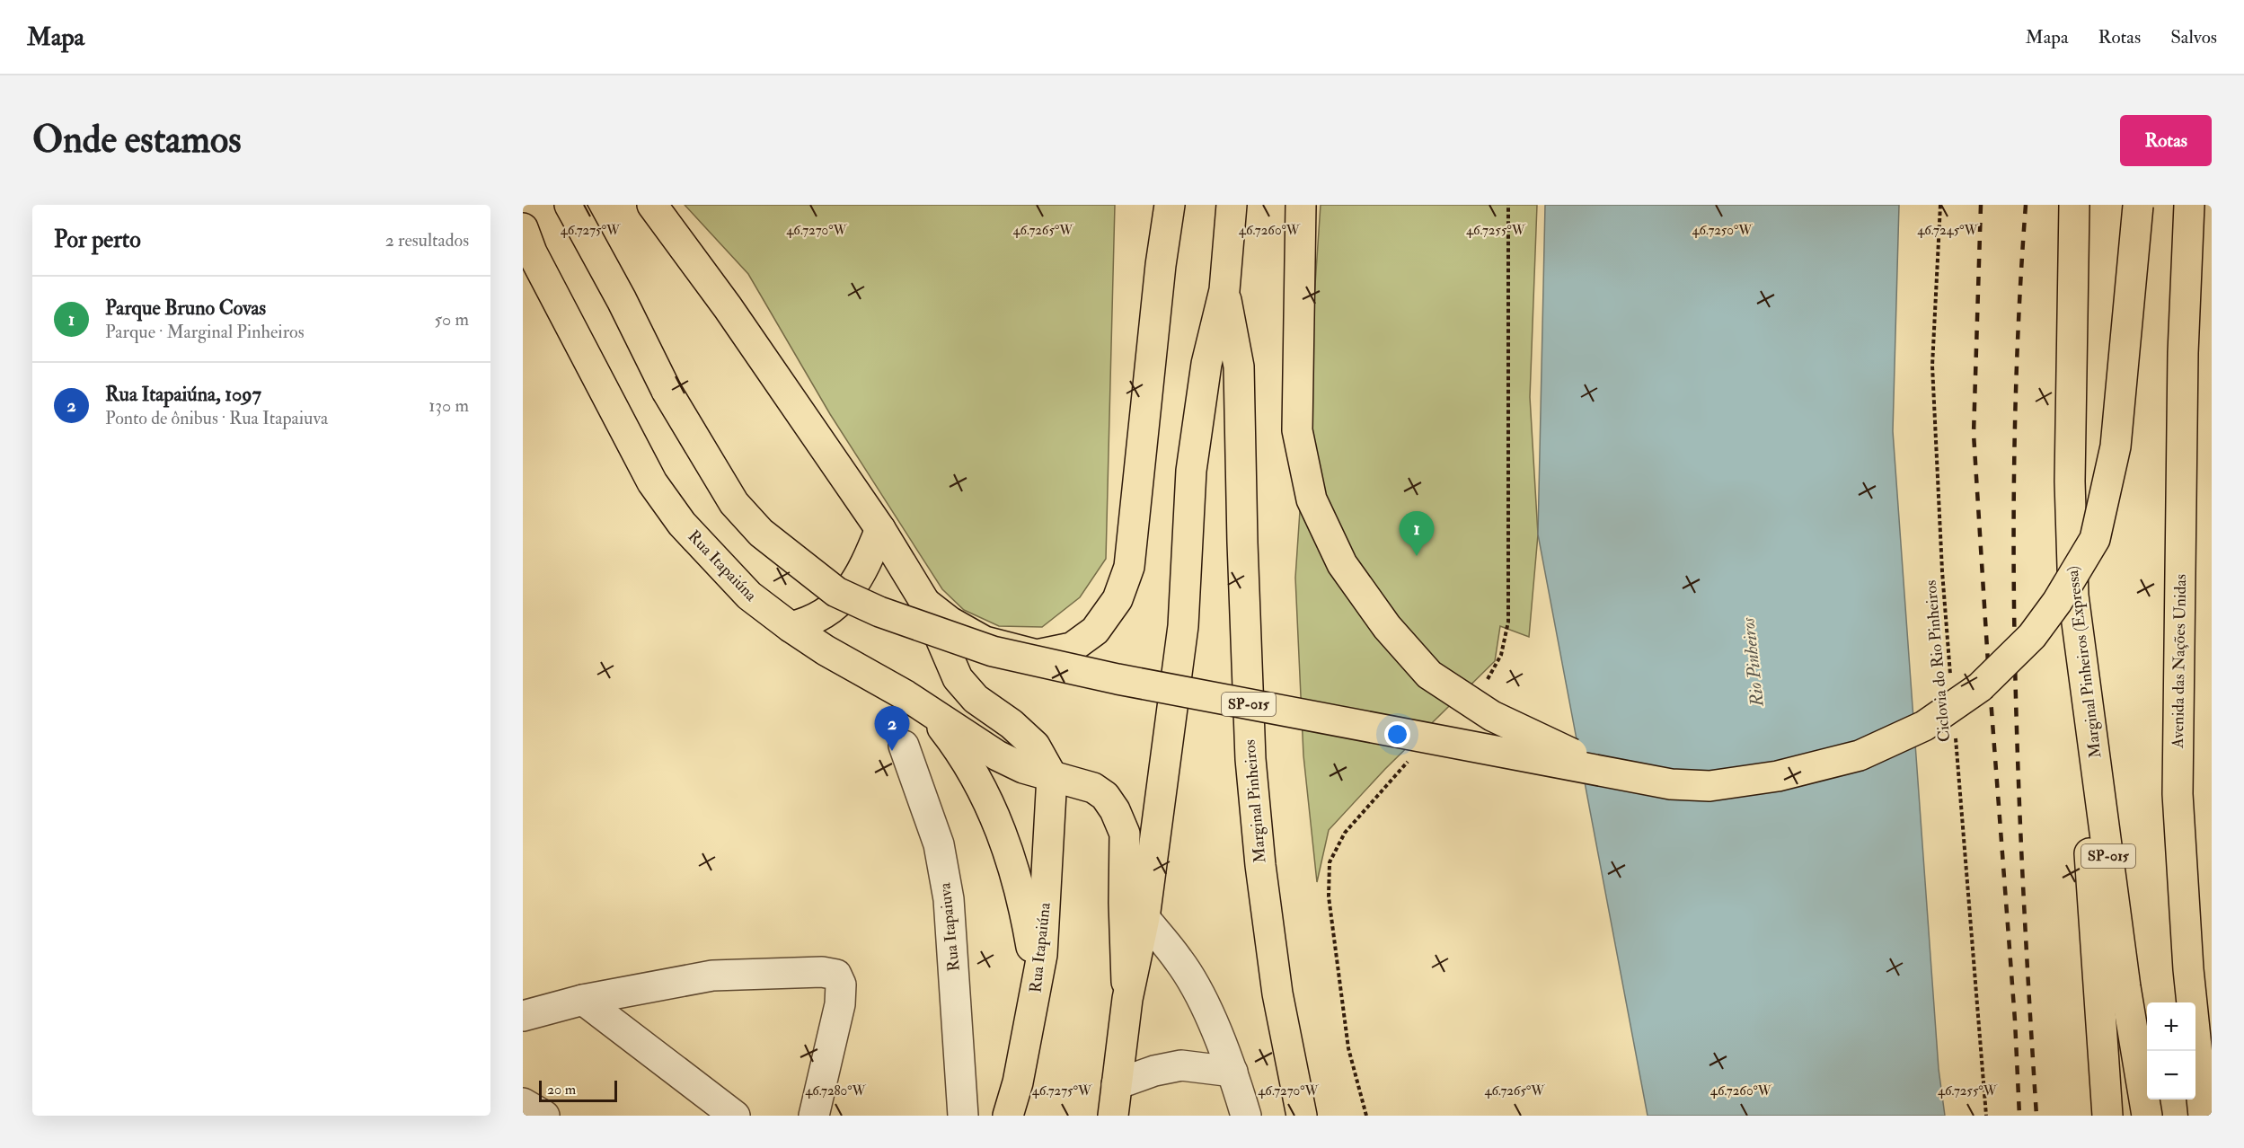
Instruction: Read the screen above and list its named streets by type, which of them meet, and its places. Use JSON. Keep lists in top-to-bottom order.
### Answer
{
  "streets": {
    "main road": [
      "Rua Itapaiúna",
      "Avenida das Nações Unidas",
      "Marginal Pinheiros (Expressa)",
      "SP-015",
      "Marginal Pinheiros"
    ],
    "street": ["Rua Itapaiuva"],
    "path": ["Ciclovia do Rio Pinheiros"]
  },
  "crossings": [
    ["SP-015", "Marginal Pinheiros"]
  ],
  "water": ["Rio Pinheiros"],
  "scale_bar": "20 m",
  "page": {
    "header": "Mapa",
    "nav": ["Mapa", "Rotas", "Salvos"],
    "buttons": "Rotas",
    "title": "Onde estamos",
    "heading": ["Por perto", "2 resultados"],
    "list": [
      {
        "mark": "1",
        "name": "Parque Bruno Covas",
        "note": "Parque · Marginal Pinheiros",
        "value": "50 m"
      },
      {
        "mark": "2",
        "name": "Rua Itapaiúna, 1097",
        "note": "Ponto de ônibus · Rua Itapaiuva",
        "value": "130 m"
      }
    ],
    "pins": ["1", "2"],
    "map_buttons": ["+", "−"],
    "scale": "20 m"
  },
  "coordinates": [
    "46.7275°W",
    "46.7270°W",
    "46.7265°W",
    "46.7260°W",
    "46.7255°W",
    "46.7250°W",
    "46.7245°W",
    "46.7280°W"
  ]
}
